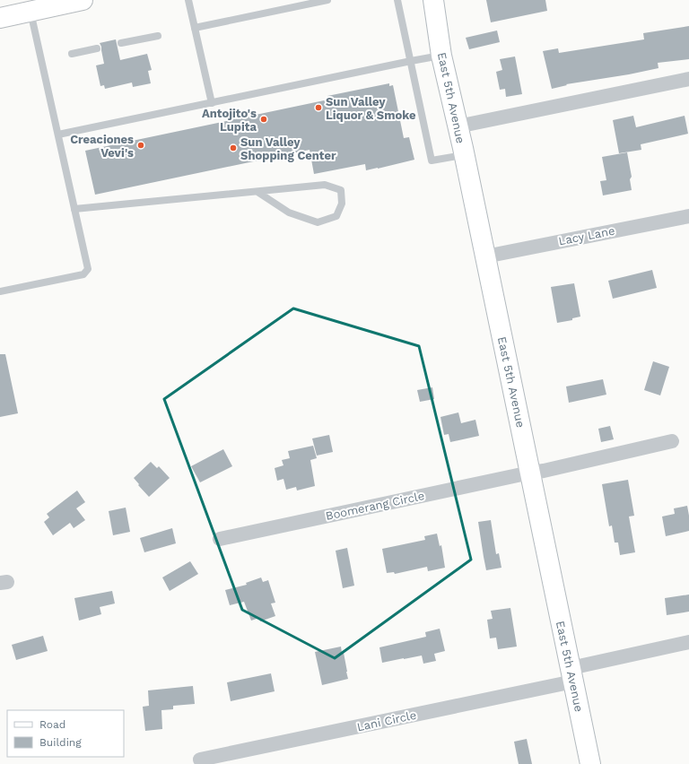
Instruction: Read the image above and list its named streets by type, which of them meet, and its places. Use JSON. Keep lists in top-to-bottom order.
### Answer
{
  "streets": {
    "street": [
      "East 5th Avenue",
      "Lacy Lane",
      "Boomerang Circle",
      "Lani Circle"
    ]
  },
  "crossings": [
    ["East 5th Avenue", "Lacy Lane"],
    ["East 5th Avenue", "Boomerang Circle"],
    ["East 5th Avenue", "Lani Circle"]
  ],
  "places": [
    "Sun Valley Liquor & Smoke",
    "Antojito's Lupita",
    "Creaciones Vevi's",
    "Sun Valley Shopping Center"
  ],
  "legend": ["Road", "Building"]
}
